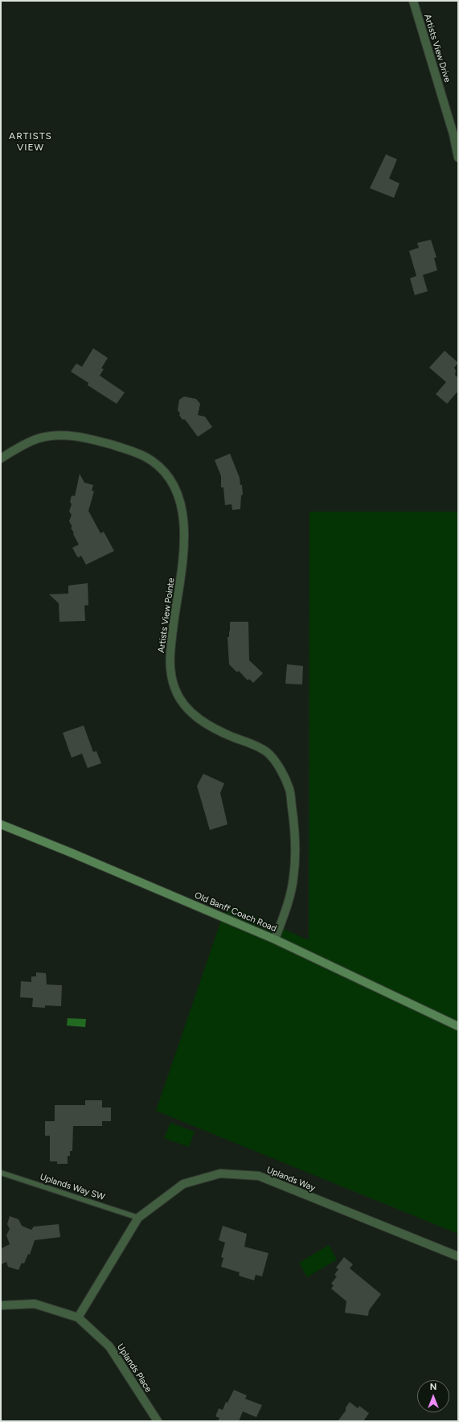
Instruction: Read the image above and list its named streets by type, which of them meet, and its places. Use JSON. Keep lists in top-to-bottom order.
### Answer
{
  "streets": {
    "main road": ["Old Banff Coach Road"],
    "street": [
      "Artists View Drive",
      "Artists View Pointe",
      "Uplands Way",
      "Uplands Place"
    ],
    "lane": ["Uplands Way SW"]
  },
  "crossings": [
    ["Artists View Pointe", "Old Banff Coach Road"],
    ["Uplands Way", "Uplands Way SW"],
    ["Uplands Way", "Uplands Place"]
  ],
  "districts": ["ARTISTS VIEW"],
  "north": "top"
}
